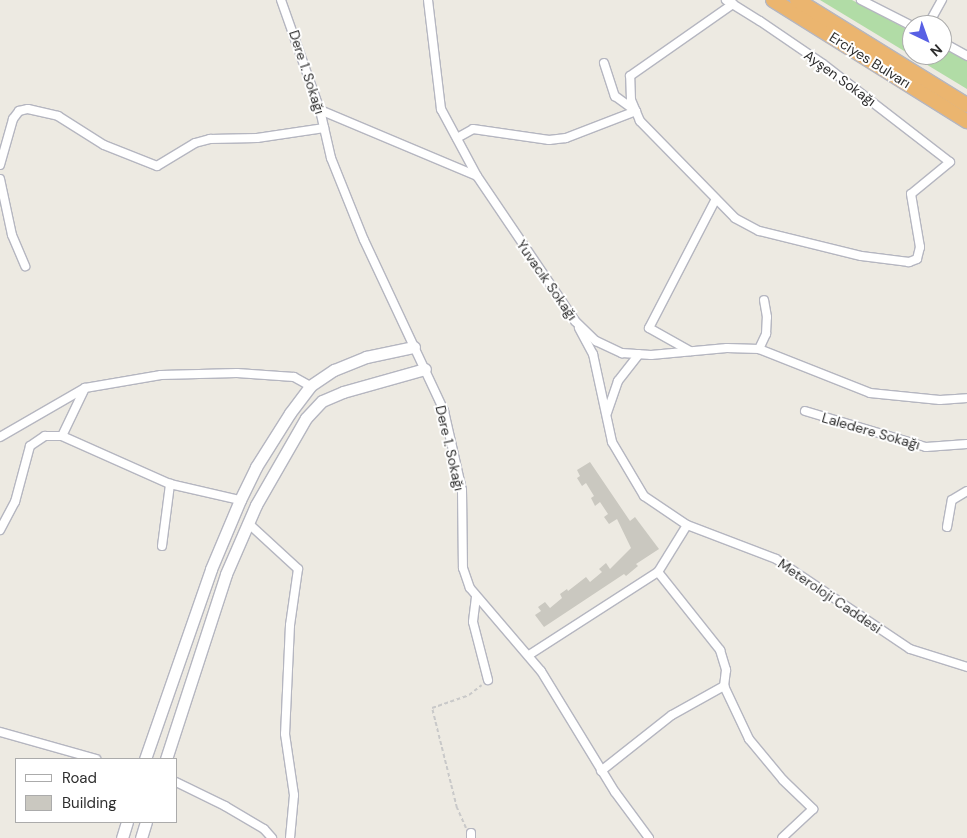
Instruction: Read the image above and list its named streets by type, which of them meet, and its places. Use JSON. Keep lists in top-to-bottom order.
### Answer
{
  "streets": {
    "highway": ["Erciyes Bulvarı"],
    "street": [
      "Dere 1. Sokağı",
      "Ayşen Sokağı",
      "Yuvacık Sokağı",
      "Laledere Sokağı",
      "Meteroloji Caddesi"
    ]
  },
  "legend": ["Road", "Building"],
  "north": "bottom right"
}
